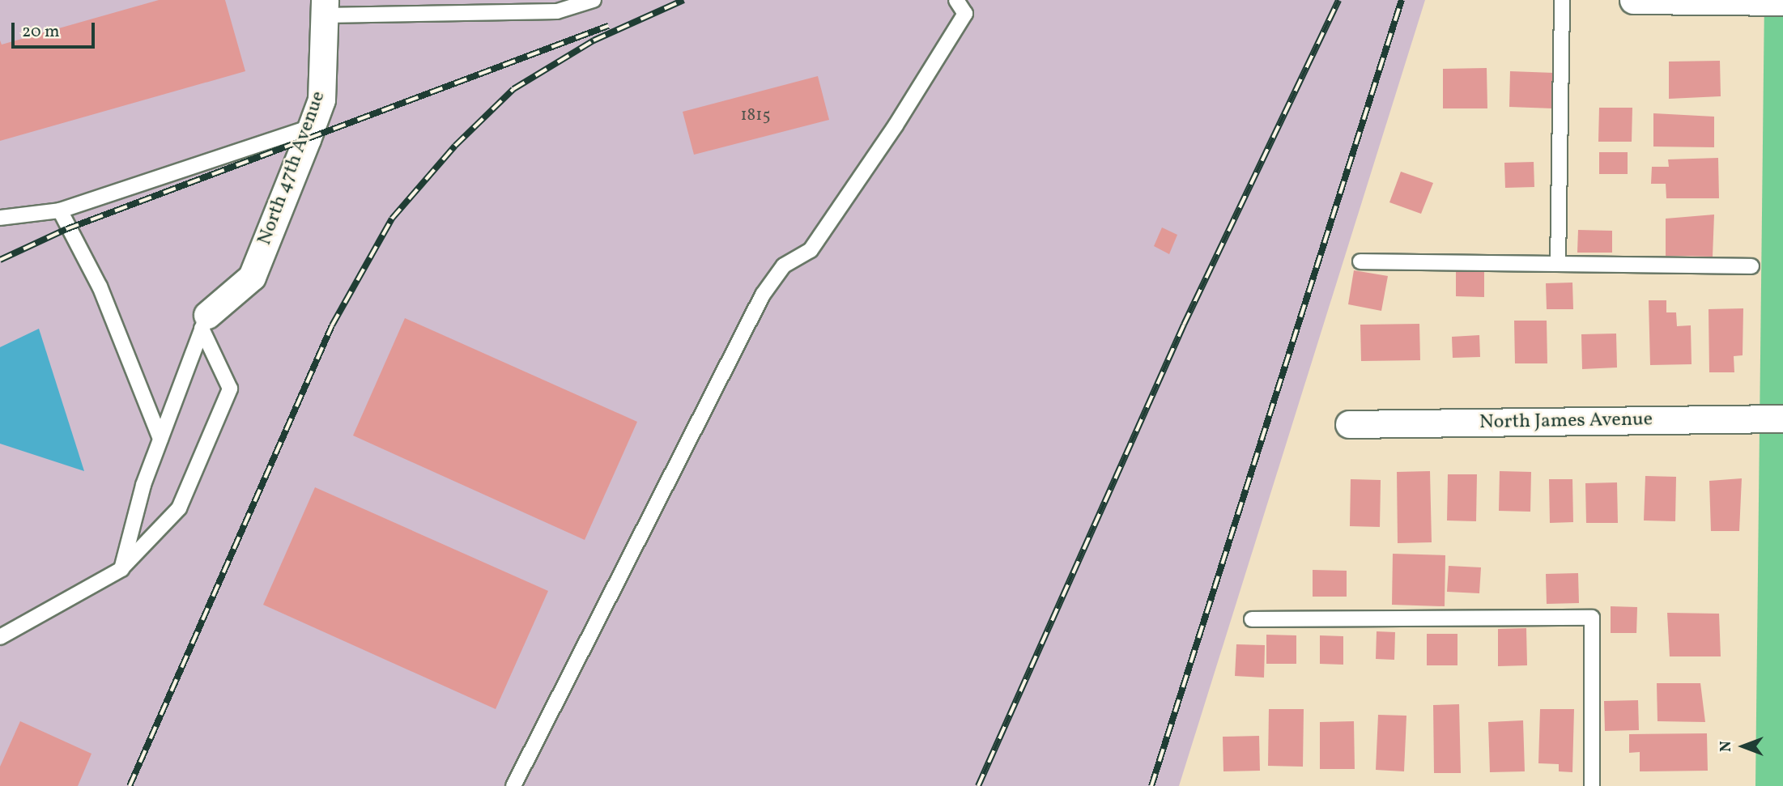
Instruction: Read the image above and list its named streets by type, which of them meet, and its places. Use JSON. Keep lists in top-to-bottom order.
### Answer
{
  "streets": {
    "street": ["North 47th Avenue", "North James Avenue"]
  },
  "house_numbers": ["1815"],
  "scale_bar": "20 m",
  "north": "left"
}
